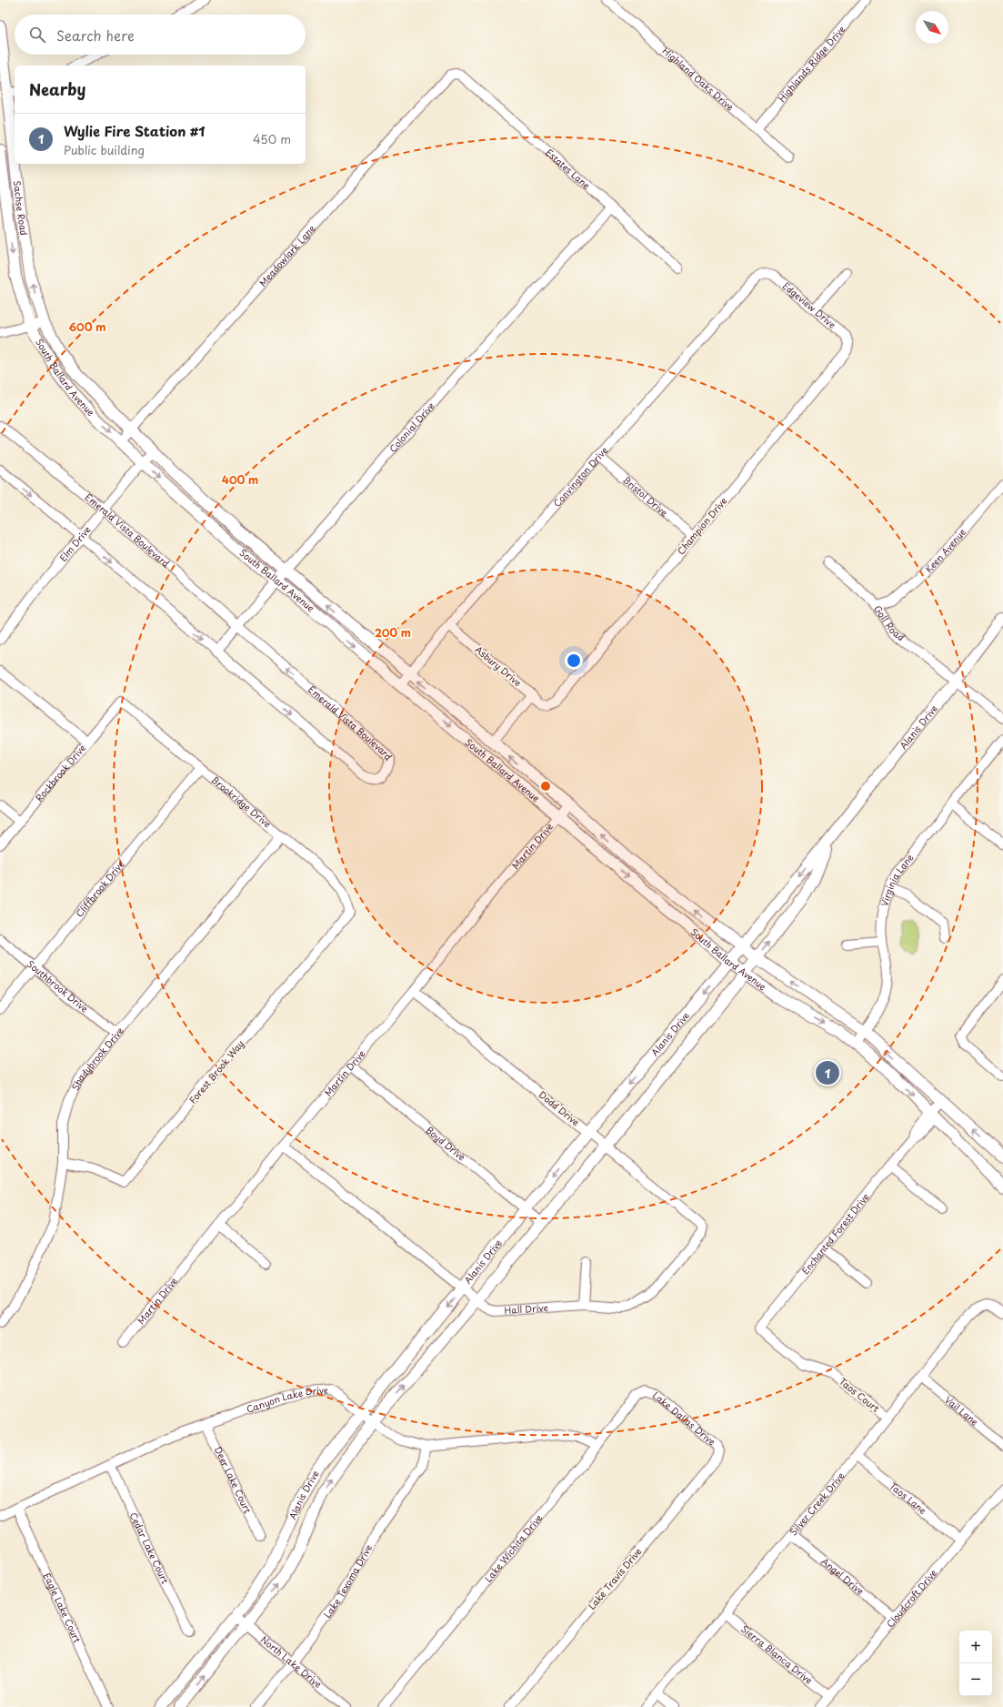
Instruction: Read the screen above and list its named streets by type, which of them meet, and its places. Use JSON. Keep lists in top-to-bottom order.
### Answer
{
  "streets": {
    "main road": ["Sachse Road", "South Ballard Avenue", "Alanis Drive"],
    "street": [
      "Highlands Ridge Drive",
      "Highland Oaks Drive",
      "Estates Lane",
      "Meadowlark Lane",
      "Edgeview Drive",
      "Colonial Drive",
      "Convington Drive",
      "Bristol Drive",
      "Champion Drive",
      "Emerald Vista Boulevard",
      "Elm Drive",
      "Keen Avenue",
      "Goll Road",
      "Asbury Drive",
      "Rockbrook Drive",
      "Brookridge Drive",
      "Martin Drive",
      "Virginia Lane",
      "Cliffbrook Drive",
      "Southbrook Drive",
      "Shadybrook Drive",
      "Forest Brook Way",
      "Dodd Drive",
      "Boyd Drive",
      "Enchanted Forest Drive",
      "Hall Drive",
      "Taos Court",
      "Canyon Lake Drive",
      "Vail Lane",
      "Lake Dallas Drive",
      "Deer Lake Court",
      "Taos Lane",
      "Silver Creek Drive",
      "Lake Wichita Drive",
      "Cedar Lake Court",
      "Angel Drive",
      "Lake Travis Drive",
      "Lake Texoma Drive",
      "Cloudcroft Drive",
      "Eagle Lake Court",
      "Sierra Blanca Drive",
      "North Lake Drive"
    ]
  },
  "crossings": [
    ["Highlands Ridge Drive", "Highland Oaks Drive"],
    ["Estates Lane", "Meadowlark Lane"],
    ["Estates Lane", "Colonial Drive"],
    ["Sachse Road", "South Ballard Avenue"],
    ["Meadowlark Lane", "South Ballard Avenue"],
    ["Edgeview Drive", "Convington Drive"],
    ["Edgeview Drive", "Champion Drive"],
    ["South Ballard Avenue", "Colonial Drive"],
    ["South Ballard Avenue", "Convington Drive"],
    ["South Ballard Avenue", "Elm Drive"],
    ["South Ballard Avenue", "Alanis Drive"],
    ["South Ballard Avenue", "Martin Drive"],
    ["South Ballard Avenue", "Virginia Lane"],
    ["South Ballard Avenue", "Enchanted Forest Drive"],
    ["Colonial Drive", "Emerald Vista Boulevard"],
    ["Convington Drive", "Bristol Drive"],
    ["Convington Drive", "Asbury Drive"],
    ["Bristol Drive", "Champion Drive"],
    ["Champion Drive", "Asbury Drive"],
    ["Emerald Vista Boulevard", "Elm Drive"],
    ["Keen Avenue", "Goll Road"],
    ["Goll Road", "Alanis Drive"],
    ["Alanis Drive", "Dodd Drive"],
    ["Alanis Drive", "Boyd Drive"],
    ["Alanis Drive", "Hall Drive"],
    ["Alanis Drive", "Canyon Lake Drive"],
    ["Alanis Drive", "North Lake Drive"],
    ["Rockbrook Drive", "Brookridge Drive"],
    ["Brookridge Drive", "Cliffbrook Drive"],
    ["Brookridge Drive", "Shadybrook Drive"],
    ["Brookridge Drive", "Forest Brook Way"],
    ["Martin Drive", "Dodd Drive"],
    ["Martin Drive", "Boyd Drive"],
    ["Martin Drive", "Hall Drive"],
    ["Cliffbrook Drive", "Southbrook Drive"],
    ["Southbrook Drive", "Shadybrook Drive"],
    ["Shadybrook Drive", "Forest Brook Way"],
    ["Dodd Drive", "Hall Drive"],
    ["Enchanted Forest Drive", "Taos Court"],
    ["Taos Court", "Silver Creek Drive"],
    ["Canyon Lake Drive", "Deer Lake Court"],
    ["Canyon Lake Drive", "Lake Wichita Drive"],
    ["Canyon Lake Drive", "Cedar Lake Court"],
    ["Canyon Lake Drive", "Lake Texoma Drive"],
    ["Canyon Lake Drive", "Eagle Lake Court"],
    ["Vail Lane", "Silver Creek Drive"],
    ["Lake Dallas Drive", "Lake Wichita Drive"],
    ["Lake Dallas Drive", "Lake Travis Drive"],
    ["Taos Lane", "Silver Creek Drive"],
    ["Taos Lane", "Cloudcroft Drive"],
    ["Silver Creek Drive", "Angel Drive"],
    ["Silver Creek Drive", "Sierra Blanca Drive"],
    ["Angel Drive", "Cloudcroft Drive"],
    ["Lake Texoma Drive", "North Lake Drive"],
    ["Cloudcroft Drive", "Sierra Blanca Drive"]
  ],
  "north": "bottom right",
  "page": {
    "search": "Search here",
    "heading": "Nearby",
    "list": [
      {
        "mark": "1",
        "name": "Wylie Fire Station #1",
        "note": "Public building",
        "value": "450 m"
      }
    ],
    "pins": "1",
    "map_buttons": ["+", "−"]
  },
  "rings": ["600 m", "400 m", "200 m"]
}
